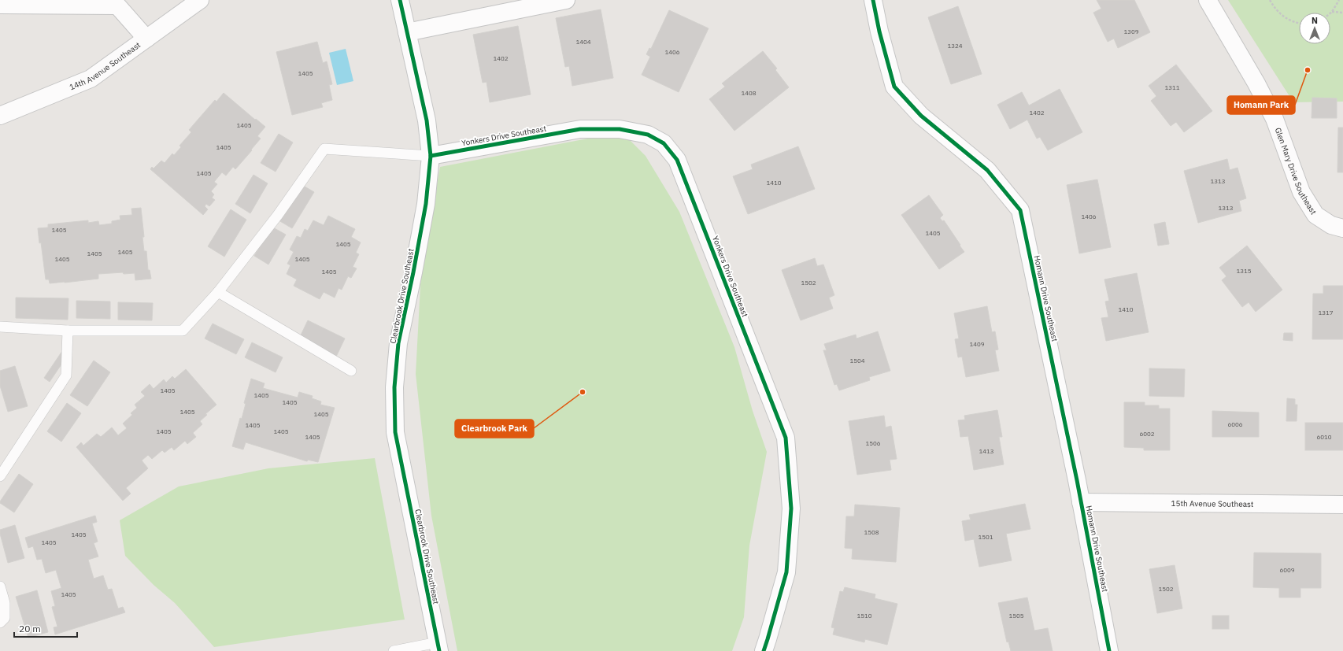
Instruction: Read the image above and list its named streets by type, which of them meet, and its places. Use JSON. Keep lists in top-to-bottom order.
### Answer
{
  "streets": {
    "street": [
      "14th Avenue Southeast",
      "Yonkers Drive Southeast",
      "Glen Mary Drive Southeast",
      "Clearbrook Drive Southeast",
      "Homann Drive Southeast",
      "15th Avenue Southeast"
    ]
  },
  "crossings": [
    ["Yonkers Drive Southeast", "Clearbrook Drive Southeast"],
    ["Homann Drive Southeast", "15th Avenue Southeast"]
  ],
  "places": ["Homann Park", "Clearbrook Park"],
  "house_numbers": [
    "1309",
    "1404",
    "1324",
    "1406",
    "1402",
    "1405",
    "1311",
    "1408",
    "1402",
    "1405",
    "1405",
    "1405",
    "1313",
    "1410",
    "1313",
    "1406",
    "1405",
    "1405",
    "1405",
    "1405",
    "1405",
    "1405",
    "1405",
    "1315",
    "1405",
    "1502",
    "1410",
    "1317",
    "1409",
    "1504",
    "1405",
    "1405",
    "1405",
    "1405",
    "1405",
    "6006",
    "1405",
    "1405",
    "1405",
    "6002",
    "1405",
    "6010",
    "1506",
    "1413",
    "1508",
    "1405",
    "1501",
    "1405",
    "6009",
    "1502",
    "1405",
    "1510",
    "1505"
  ],
  "scale_bar": "20 m",
  "north": "top"
}
